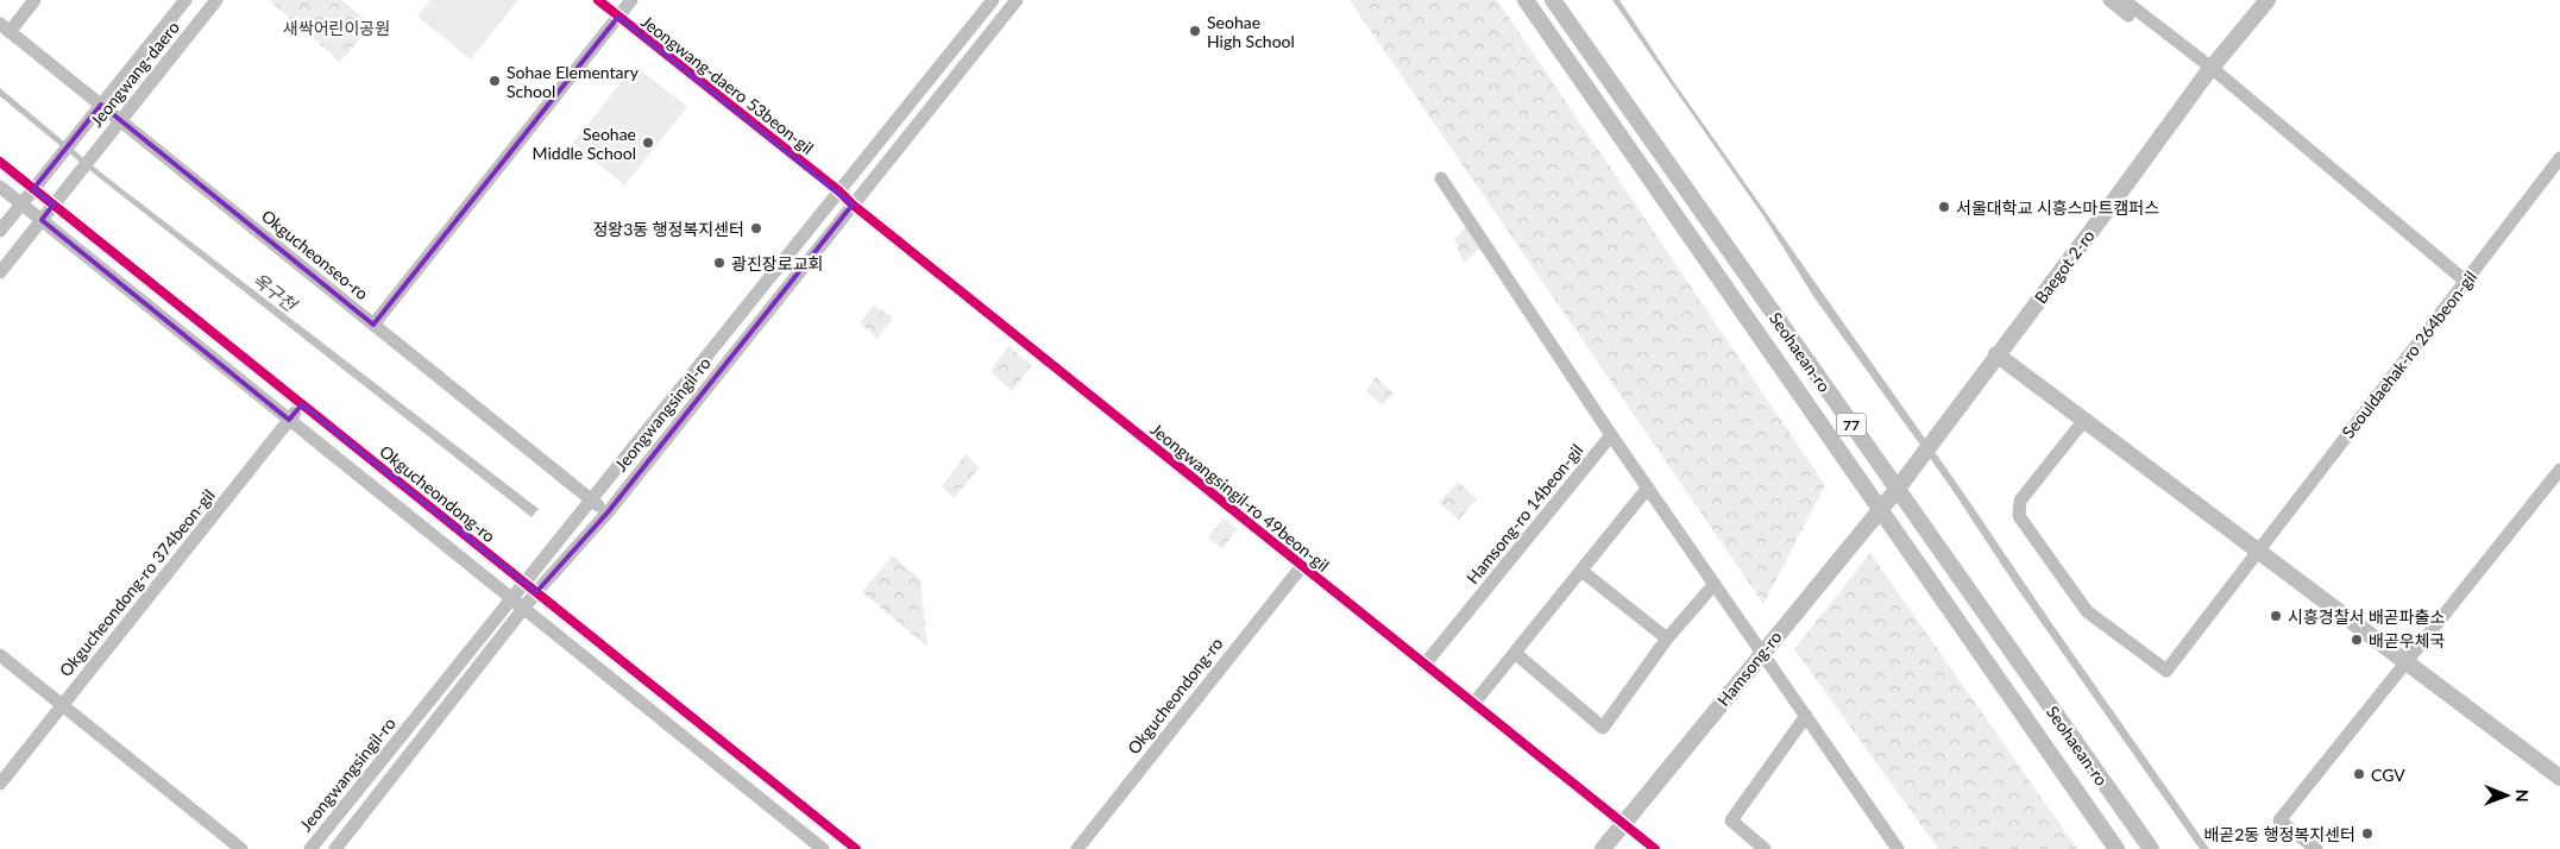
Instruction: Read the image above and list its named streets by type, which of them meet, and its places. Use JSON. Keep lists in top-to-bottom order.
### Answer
{
  "streets": {
    "main road": [
      "Baegot 2-ro",
      "Seohaean-ro",
      "77",
      "Hamsong-ro"
    ],
    "street": [
      "Jeongwang-daero",
      "Jeongwang-daero 53beon-gil",
      "Okgucheonseo-ro",
      "Seouldaehak-ro 264beon-gil",
      "Jeongwangsingil-ro",
      "Okgucheondong-ro",
      "Jeongwangsingil-ro 49beon-gil",
      "Hamsong-ro 14beon-gil",
      "Okgucheondong-ro 374beon-gil"
    ]
  },
  "crossings": [
    ["Jeongwang-daero", "Okgucheonseo-ro"],
    ["Jeongwang-daero", "Okgucheondong-ro"],
    ["Jeongwang-daero 53beon-gil", "Jeongwangsingil-ro"],
    ["Jeongwang-daero 53beon-gil", "Jeongwangsingil-ro 49beon-gil"],
    ["Okgucheonseo-ro", "Jeongwangsingil-ro"],
    ["Baegot 2-ro", "Hamsong-ro"],
    ["Seohaean-ro", "Hamsong-ro"],
    ["Jeongwangsingil-ro", "Okgucheondong-ro"],
    ["Jeongwangsingil-ro", "Jeongwangsingil-ro 49beon-gil"],
    ["Okgucheondong-ro", "Jeongwangsingil-ro 49beon-gil"],
    ["Okgucheondong-ro", "Okgucheondong-ro 374beon-gil"],
    ["Jeongwangsingil-ro 49beon-gil", "Hamsong-ro 14beon-gil"],
    ["Jeongwangsingil-ro 49beon-gil", "Hamsong-ro"]
  ],
  "water": ["옥구천"],
  "parks": ["새싹어린이공원"],
  "places": [
    "Seohae High School",
    "Sohae Elementary School",
    "Seohae Middle School",
    "서울대학교 시흥스마트캠퍼스",
    "정왕3동 행정복지센터",
    "광진장로교회",
    "시흥경찰서 배곧파출소",
    "배곧우체국",
    "CGV",
    "배곧2동 행정복지센터"
  ],
  "north": "right"
}
